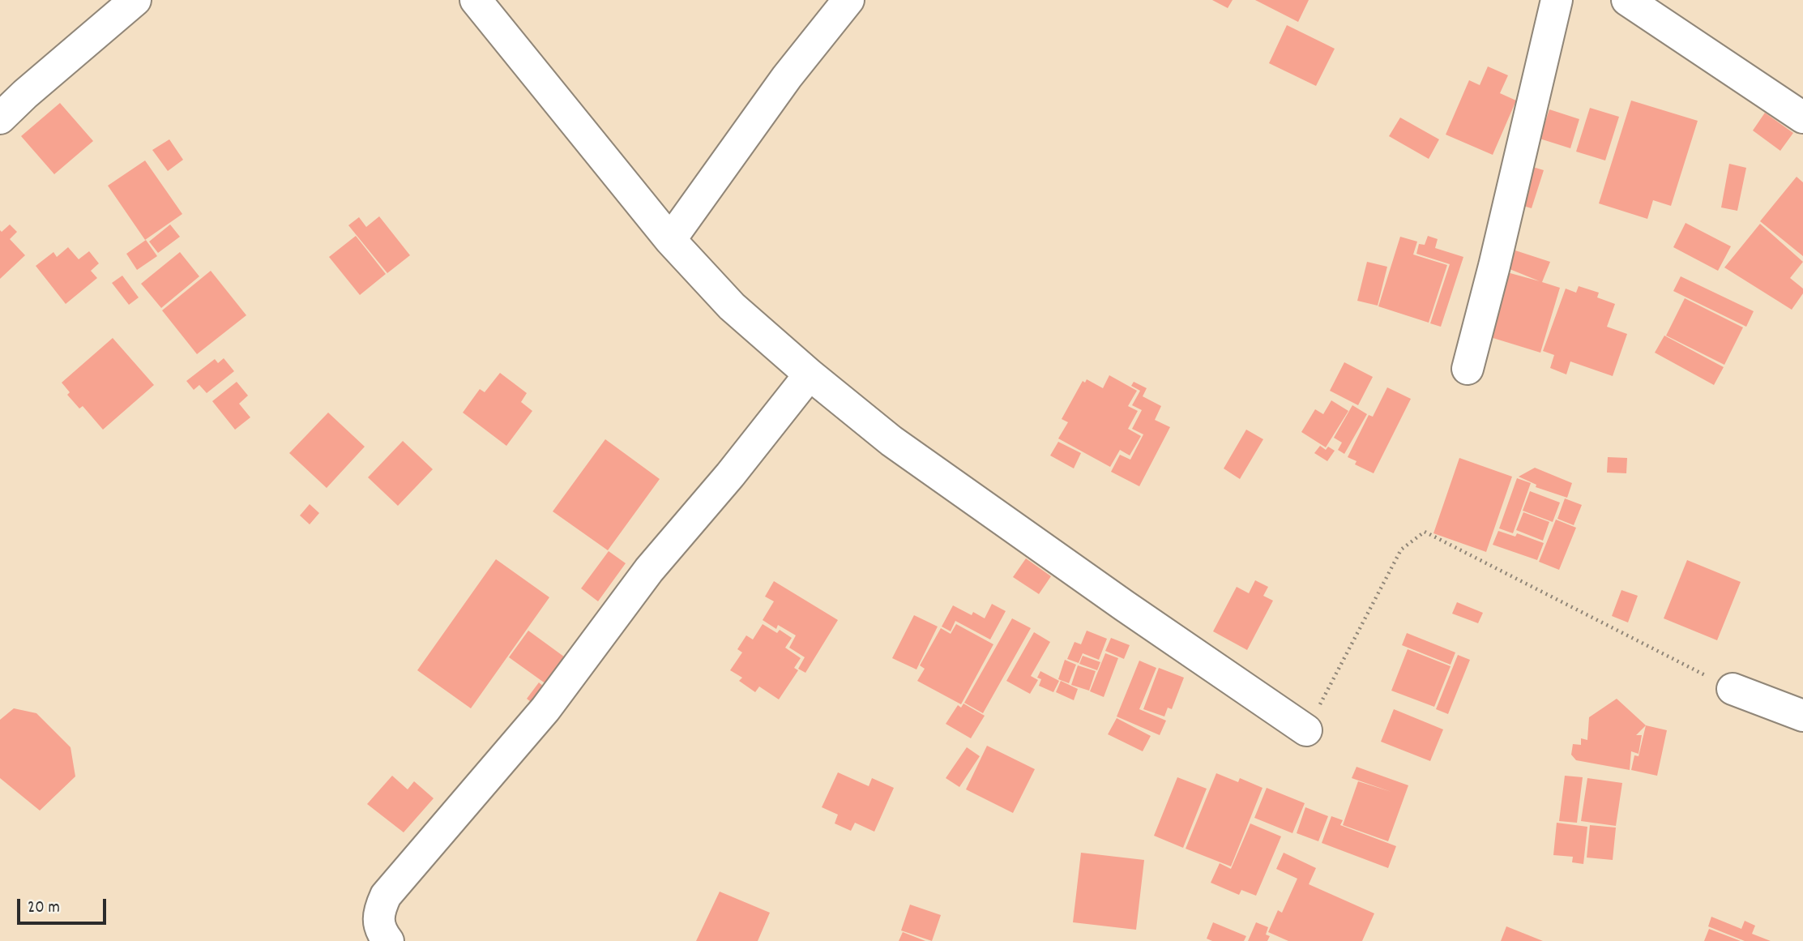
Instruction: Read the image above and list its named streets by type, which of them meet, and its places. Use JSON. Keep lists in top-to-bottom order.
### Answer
{
  "scale_bar": "20 m"
}
